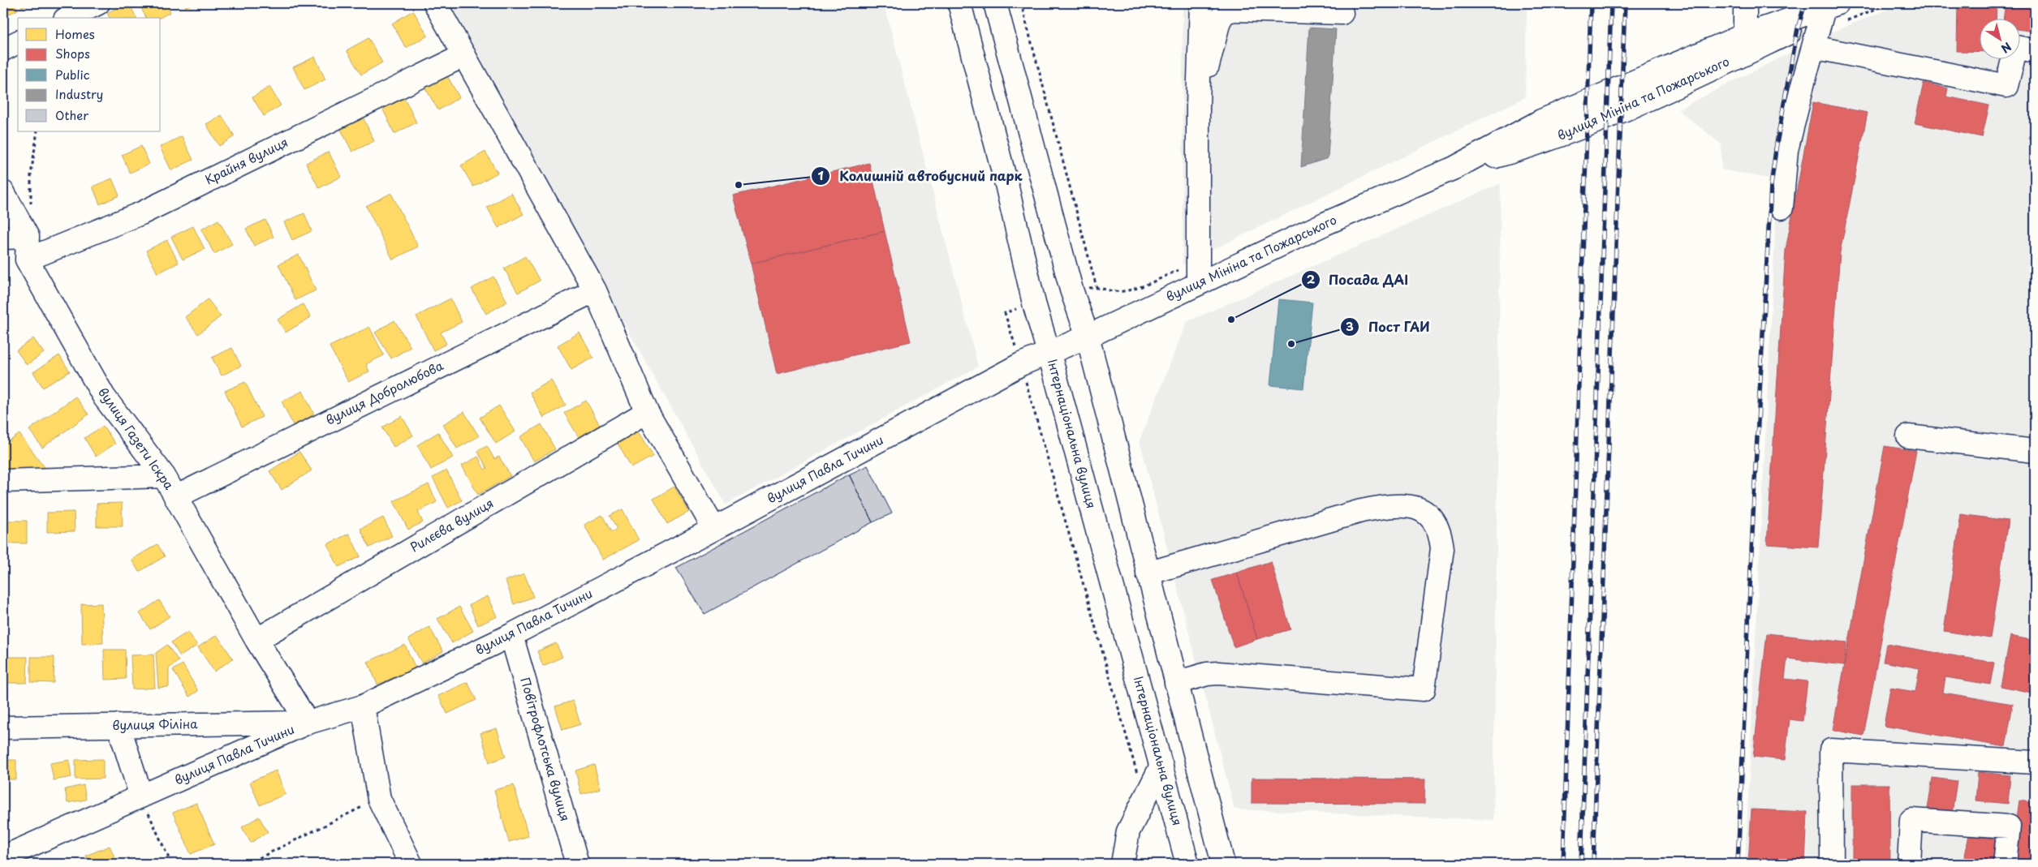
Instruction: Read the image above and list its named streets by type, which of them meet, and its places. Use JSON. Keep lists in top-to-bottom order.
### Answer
{
  "streets": {
    "street": [
      "вулиця Мініна та Пожарського",
      "Крайня вулиця",
      "вулиця Добролюбова",
      "Інтернаціональна вулиця",
      "вулиця Газети Іскра",
      "вулиця Павла Тичини",
      "Рилєєва вулиця",
      "вулиця Філіна",
      "Повітрофлотська вулиця"
    ]
  },
  "crossings": [
    ["вулиця Мініна та Пожарського", "Інтернаціональна вулиця"],
    ["вулиця Мініна та Пожарського", "вулиця Павла Тичини"],
    ["Крайня вулиця", "вулиця Газети Іскра"],
    ["вулиця Добролюбова", "вулиця Газети Іскра"],
    ["Інтернаціональна вулиця", "вулиця Павла Тичини"],
    ["вулиця Газети Іскра", "вулиця Павла Тичини"],
    ["вулиця Газети Іскра", "Рилєєва вулиця"],
    ["вулиця Газети Іскра", "вулиця Філіна"],
    ["вулиця Павла Тичини", "вулиця Філіна"],
    ["вулиця Павла Тичини", "Повітрофлотська вулиця"]
  ],
  "places": ["Колишній автобусний парк", "Посада ДАІ", "Пост ГАИ"],
  "legend": [
    "Homes",
    "Shops",
    "Public",
    "Industry",
    "Other"
  ],
  "north": "bottom right"
}
